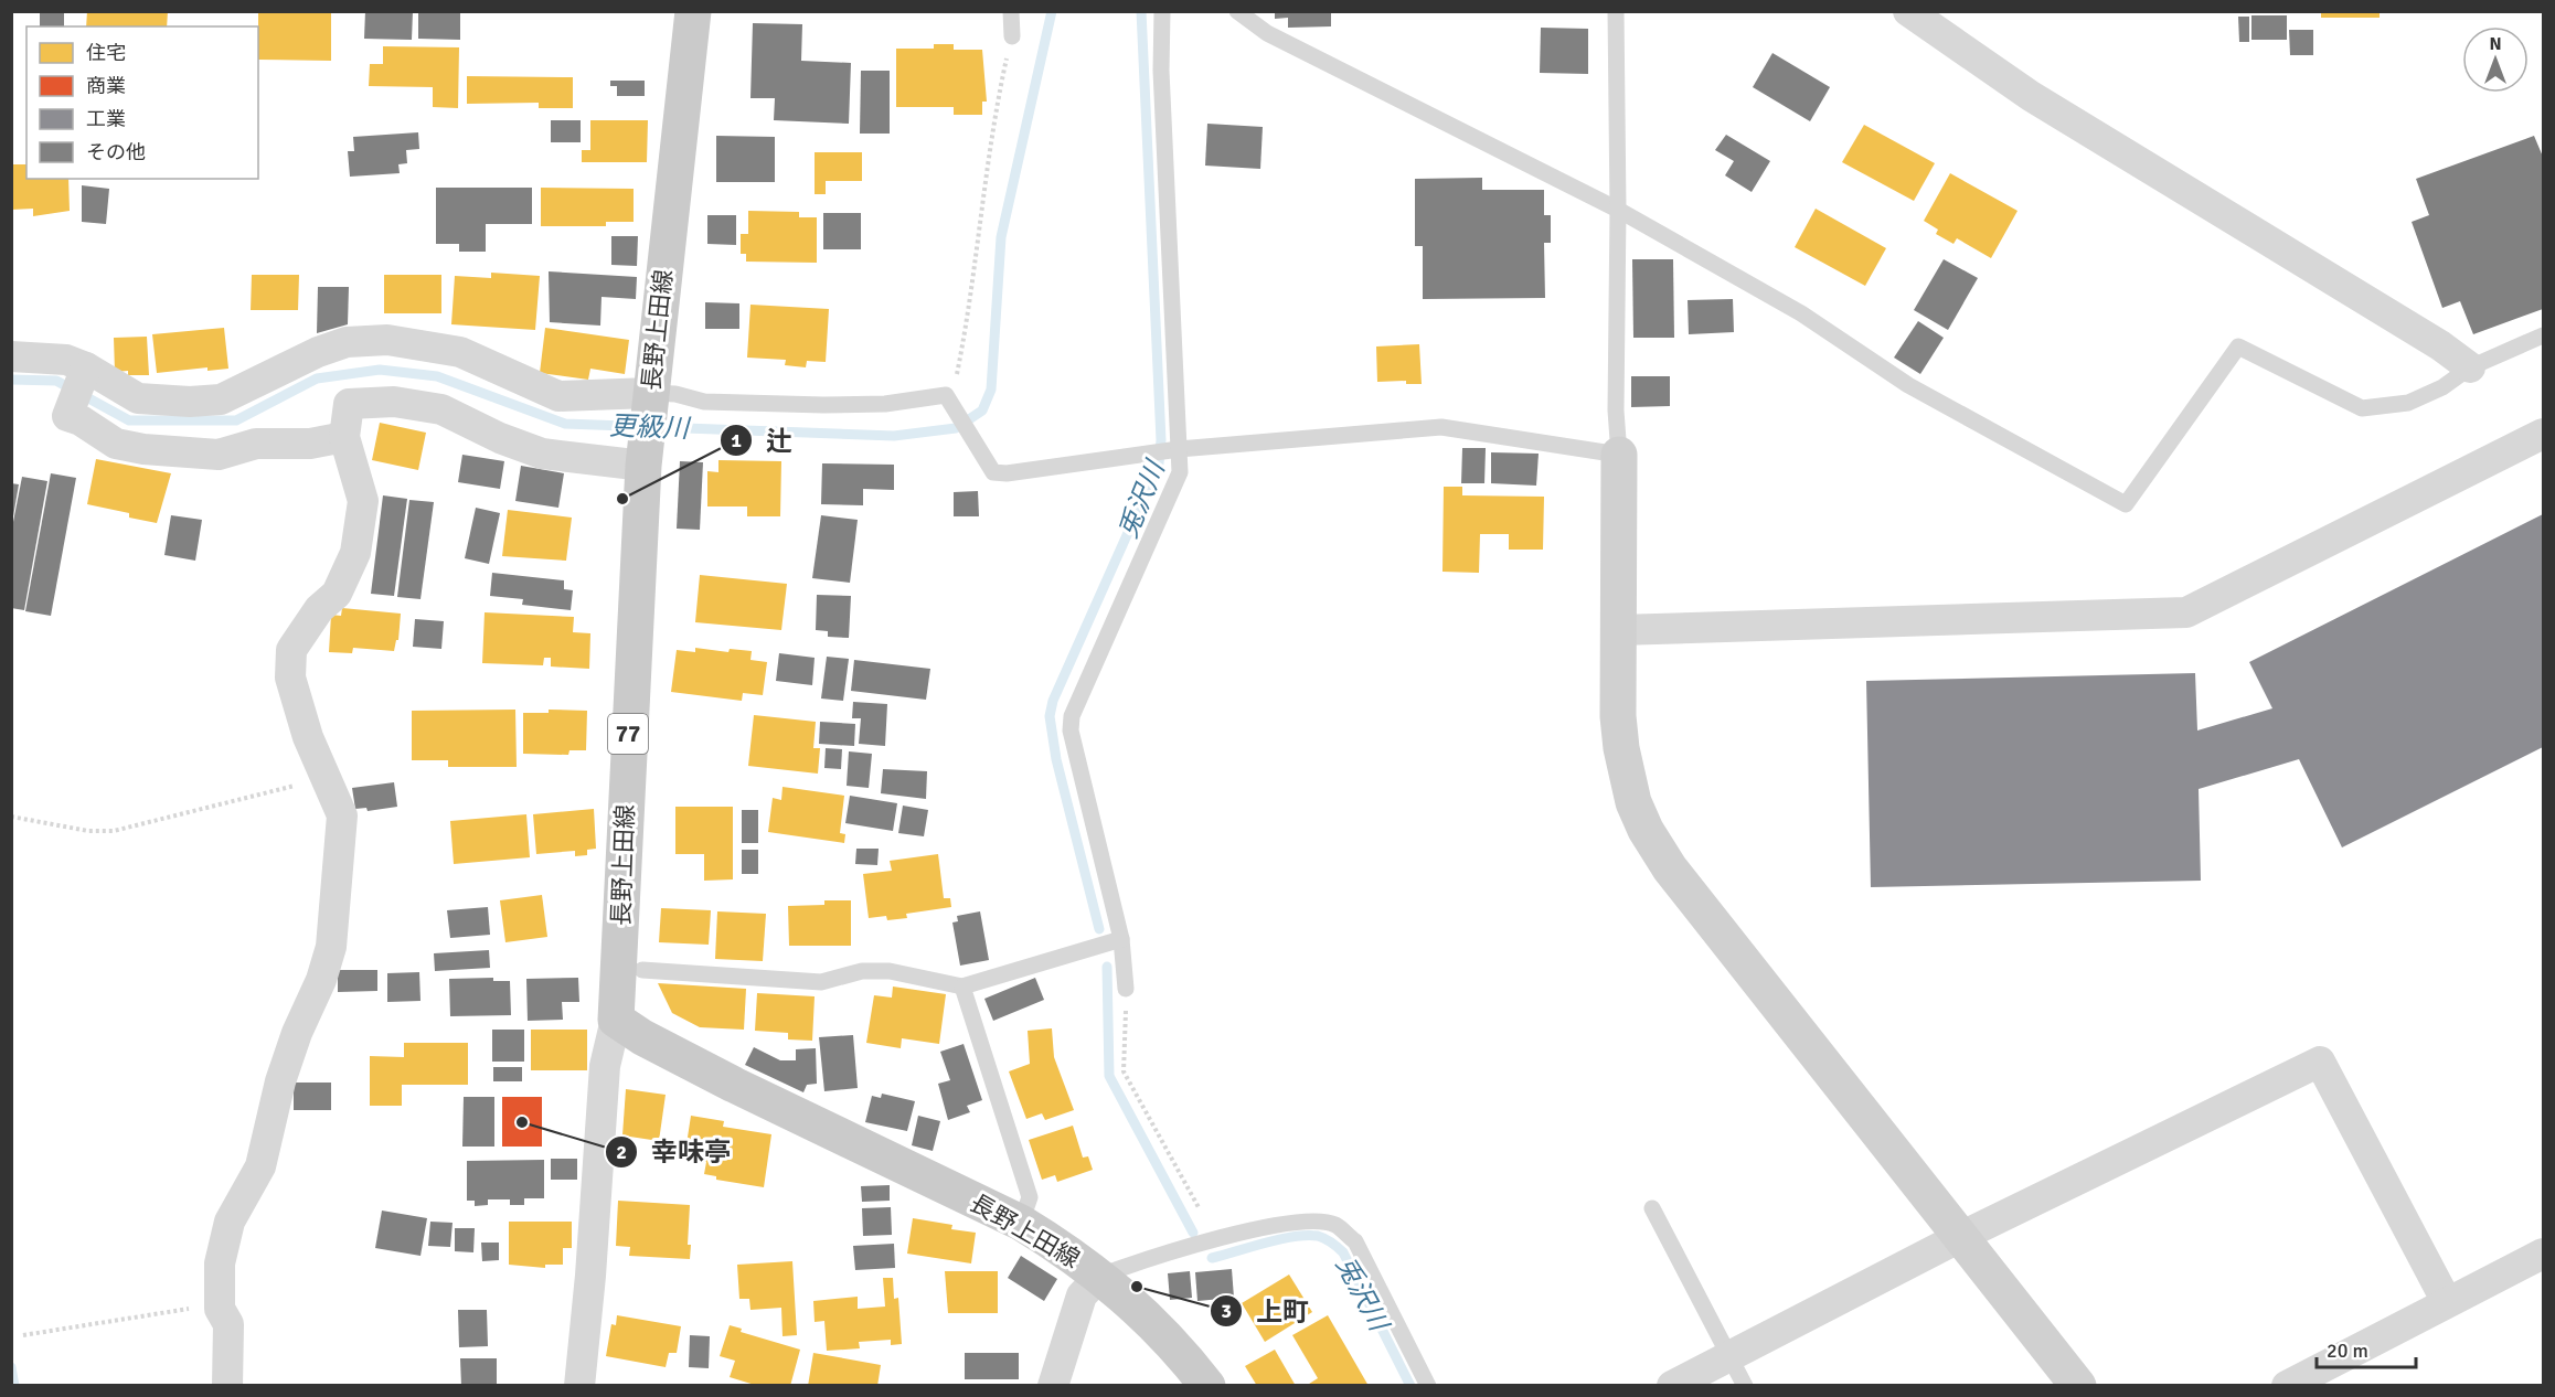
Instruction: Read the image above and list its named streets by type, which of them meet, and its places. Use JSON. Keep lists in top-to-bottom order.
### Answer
{
  "streets": {
    "main road": ["長野上田線", "77"]
  },
  "water": ["更級川", "兎沢川"],
  "places": ["辻", "幸味亭", "上町"],
  "legend": [
    "住宅",
    "商業",
    "工業",
    "その他"
  ],
  "scale_bar": "20 m",
  "north": "top"
}
